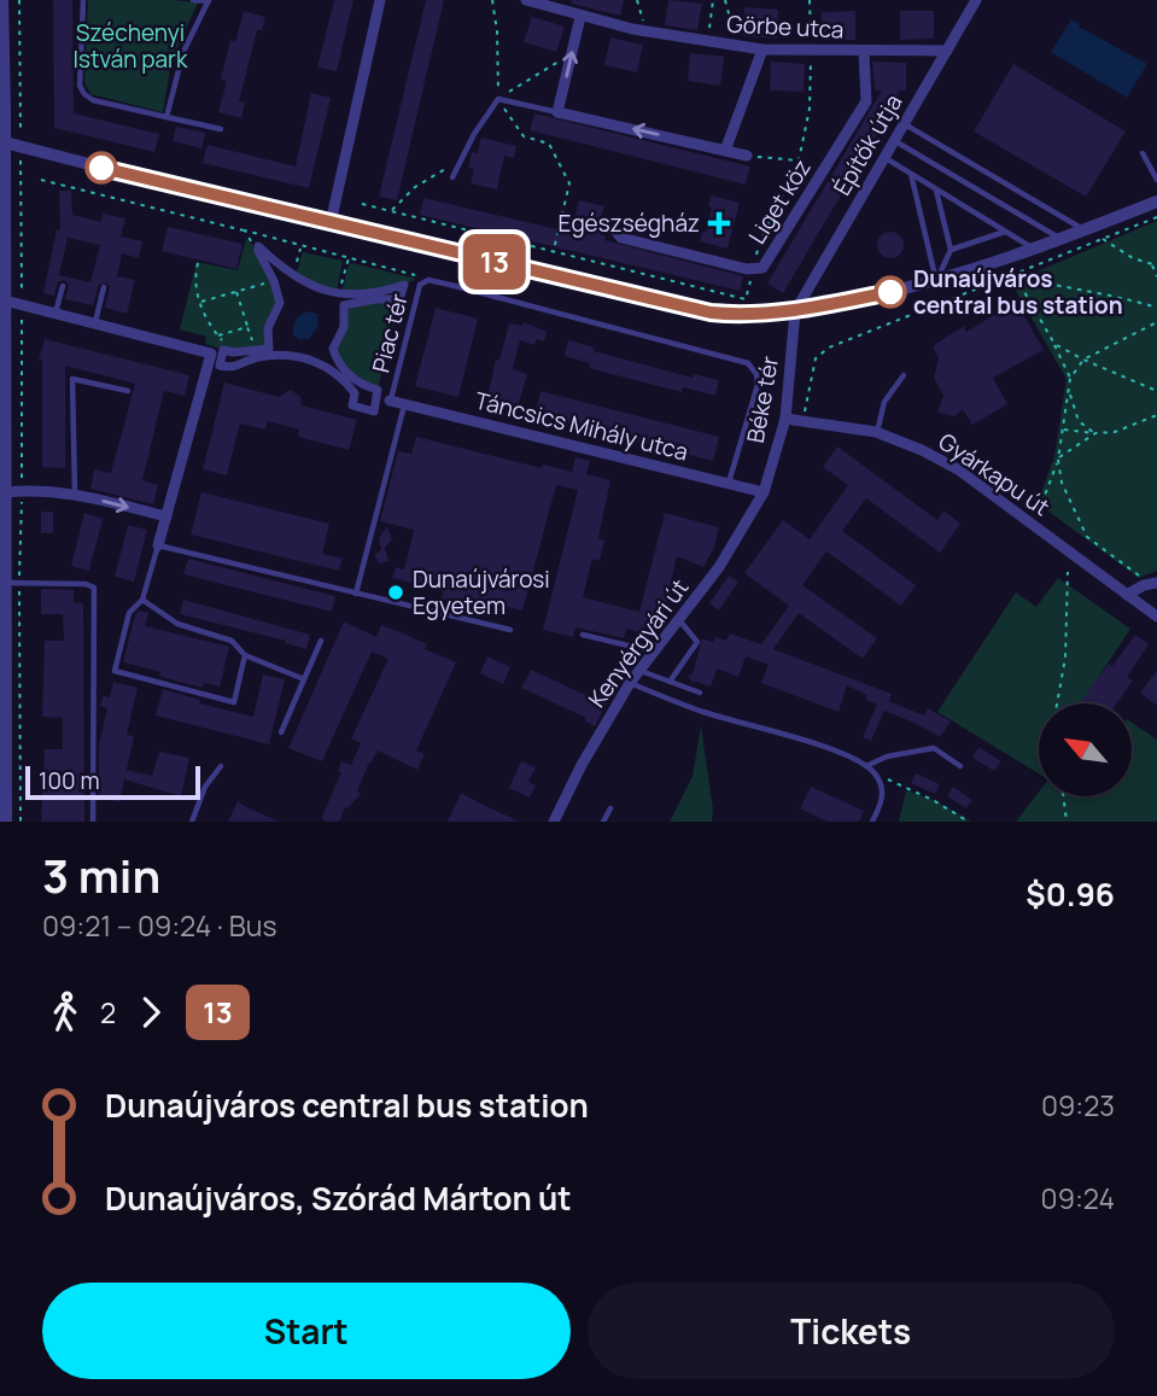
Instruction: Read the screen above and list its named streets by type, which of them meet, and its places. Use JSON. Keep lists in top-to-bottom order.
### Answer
{
  "streets": {
    "street": [
      "Görbe utca",
      "Építők útja",
      "Liget köz",
      "Béke tér",
      "Táncsics Mihály utca",
      "Gyárkapu út",
      "Kenyérgyári út"
    ],
    "lane": ["Piac tér"]
  },
  "crossings": [
    ["Görbe utca", "Építők útja"],
    ["Görbe utca", "Liget köz"],
    ["Építők útja", "Béke tér"],
    ["Piac tér", "Táncsics Mihály utca"],
    ["Béke tér", "Táncsics Mihály utca"],
    ["Béke tér", "Gyárkapu út"],
    ["Béke tér", "Kenyérgyári út"],
    ["Táncsics Mihály utca", "Kenyérgyári út"]
  ],
  "parks": ["Széchenyi István park"],
  "places": {
    "health": ["Egészségház"],
    "other": ["Dunaújváros central bus station", "Dunaújvárosi Egyetem"]
  },
  "lines": ["bus line 13"],
  "scale_bar": "100 m",
  "north": "top left",
  "page": {
    "on_map": "13",
    "scale": "100 m",
    "heading": ["3 min", "09:21 – 09:24 · Bus", "$0.96"],
    "legs": ["2", "13"],
    "list": [
      {
        "name": "Dunaújváros central bus station",
        "value": "09:23"
      },
      {
        "name": "Dunaújváros, Szórád Márton út",
        "value": "09:24"
      }
    ],
    "buttons": ["Start", "Tickets"]
  }
}
